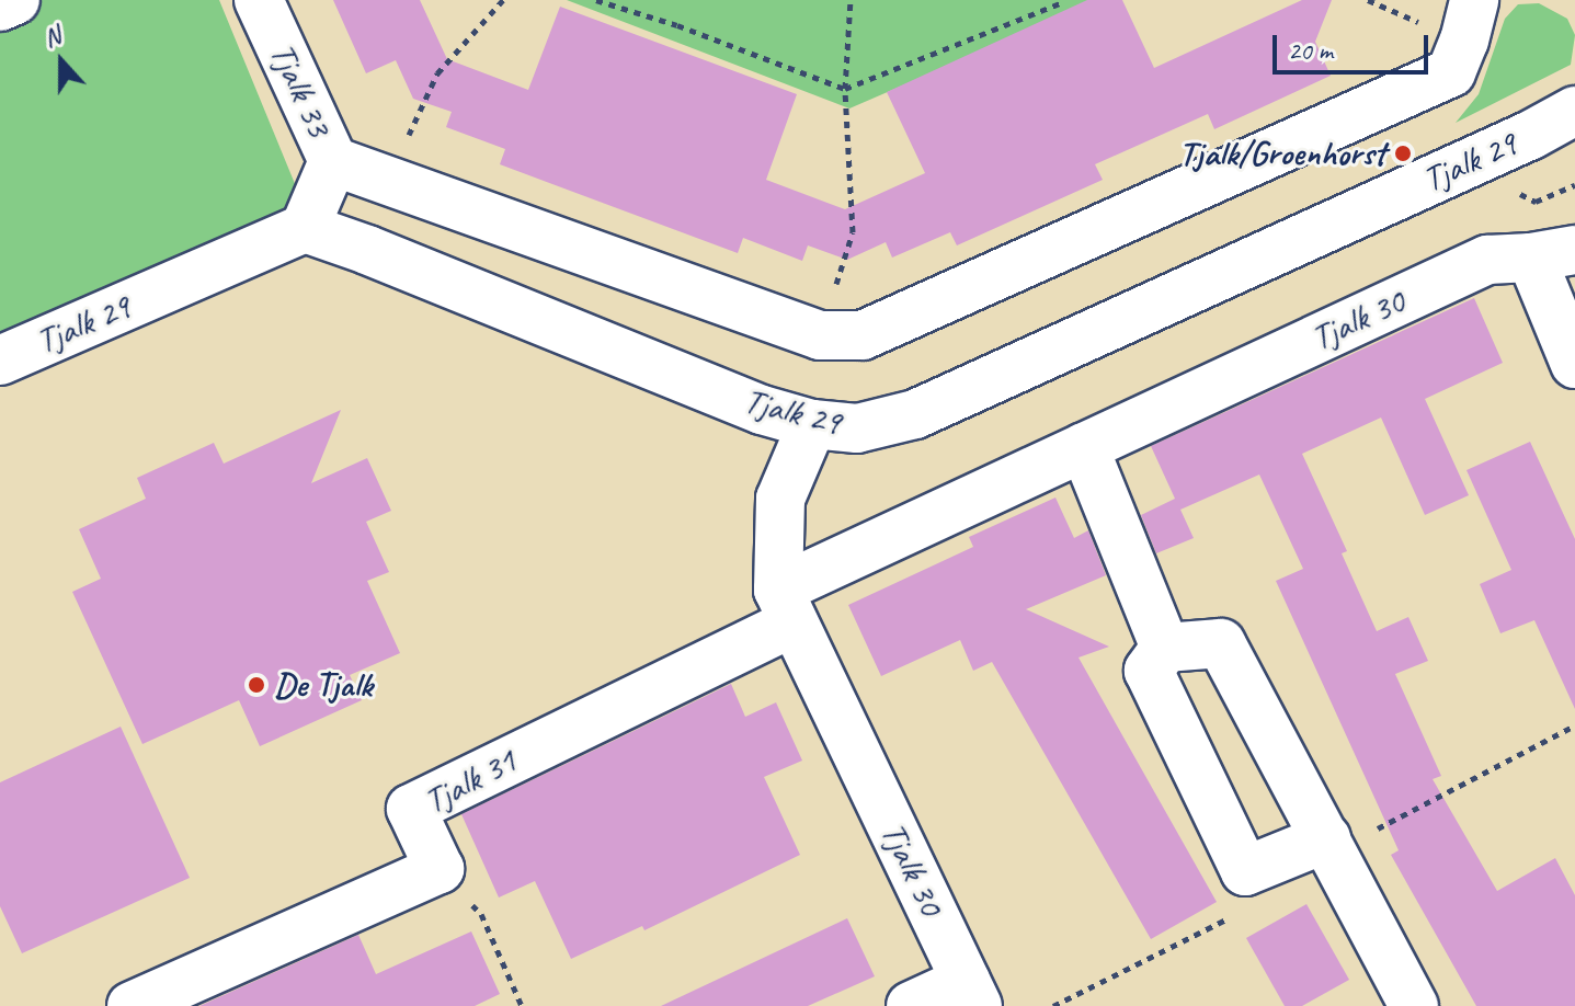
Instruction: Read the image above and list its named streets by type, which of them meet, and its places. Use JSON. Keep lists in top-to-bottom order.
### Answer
{
  "streets": {
    "street": [
      "Tjalk 33",
      "Tjalk 29",
      "Tjalk 30",
      "Tjalk 31"
    ]
  },
  "crossings": [
    ["Tjalk 33", "Tjalk 29"],
    ["Tjalk 29", "Tjalk 30"],
    ["Tjalk 30", "Tjalk 31"]
  ],
  "places": ["Tjalk/Groenhorst", "De Tjalk"],
  "scale_bar": "20 m",
  "north": "top"
}
